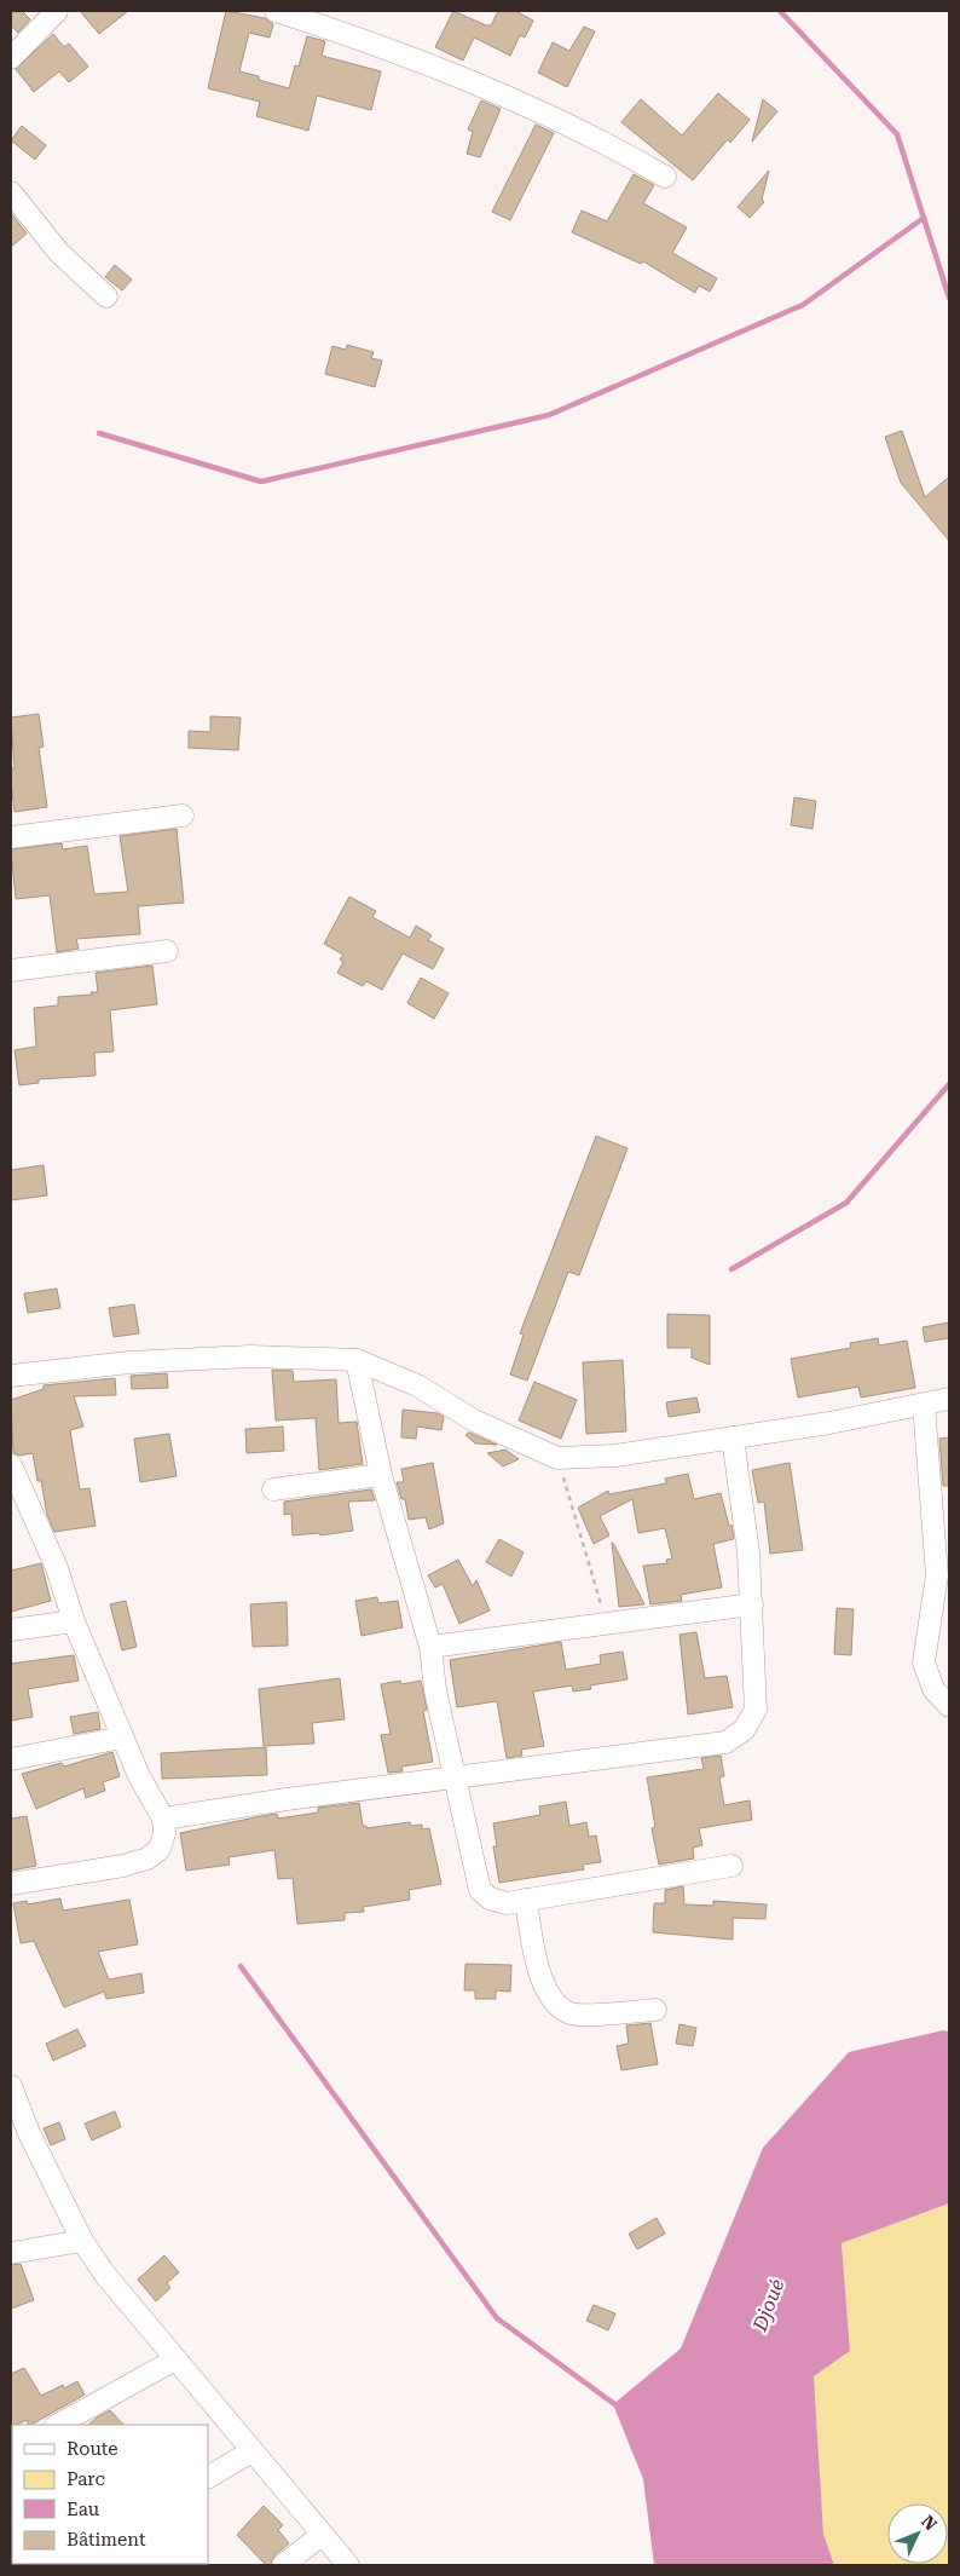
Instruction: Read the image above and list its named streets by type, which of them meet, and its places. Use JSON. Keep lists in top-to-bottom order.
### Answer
{
  "water": ["Djoué"],
  "legend": [
    "Route",
    "Parc",
    "Eau",
    "Bâtiment"
  ],
  "north": "top right"
}
